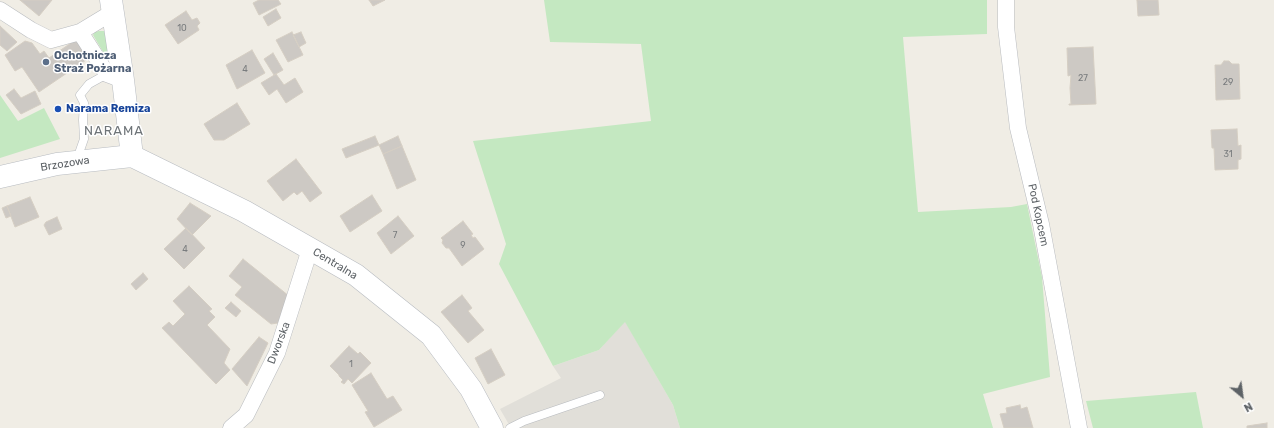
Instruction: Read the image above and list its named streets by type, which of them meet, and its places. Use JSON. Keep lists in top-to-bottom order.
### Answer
{
  "streets": {
    "street": [
      "Brzozowa",
      "Pod Kopcem",
      "Centralna",
      "Dworska"
    ]
  },
  "crossings": [
    ["Brzozowa", "Centralna"],
    ["Centralna", "Dworska"]
  ],
  "districts": ["NARAMA"],
  "places": ["Ochotnicza Straż Pożarna", "Narama Remiza"],
  "house_numbers": [
    "10",
    "4",
    "27",
    "29",
    "31",
    "7",
    "9",
    "4",
    "1"
  ],
  "north": "bottom right"
}
